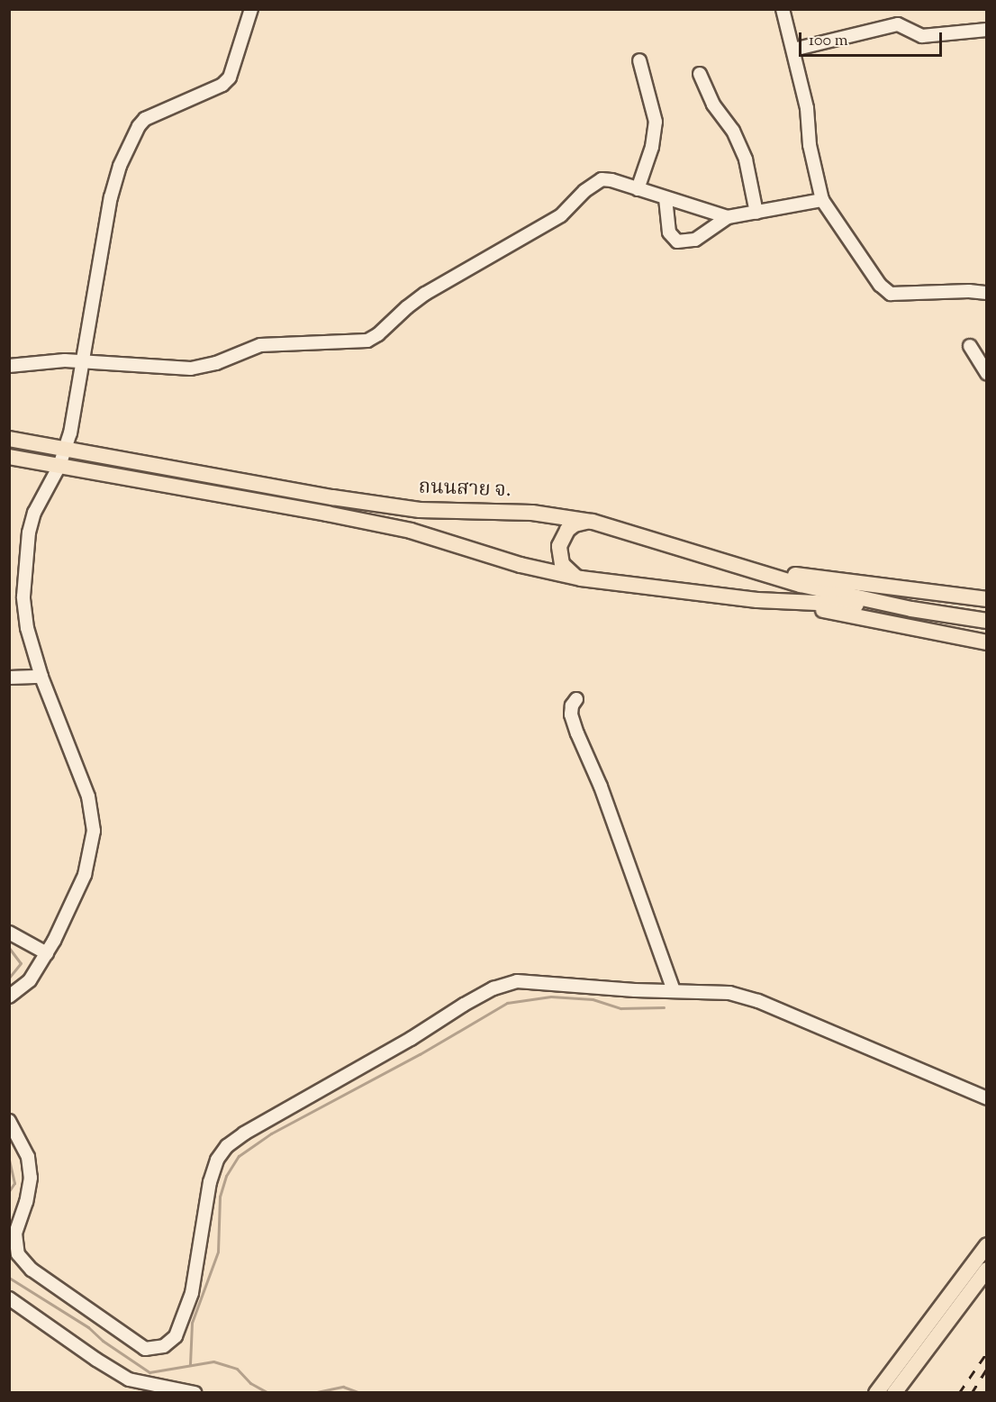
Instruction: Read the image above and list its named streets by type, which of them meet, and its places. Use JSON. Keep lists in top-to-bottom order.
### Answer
{
  "streets": {
    "main road": ["ถนนสาย จ."]
  },
  "scale_bar": "100 m"
}
